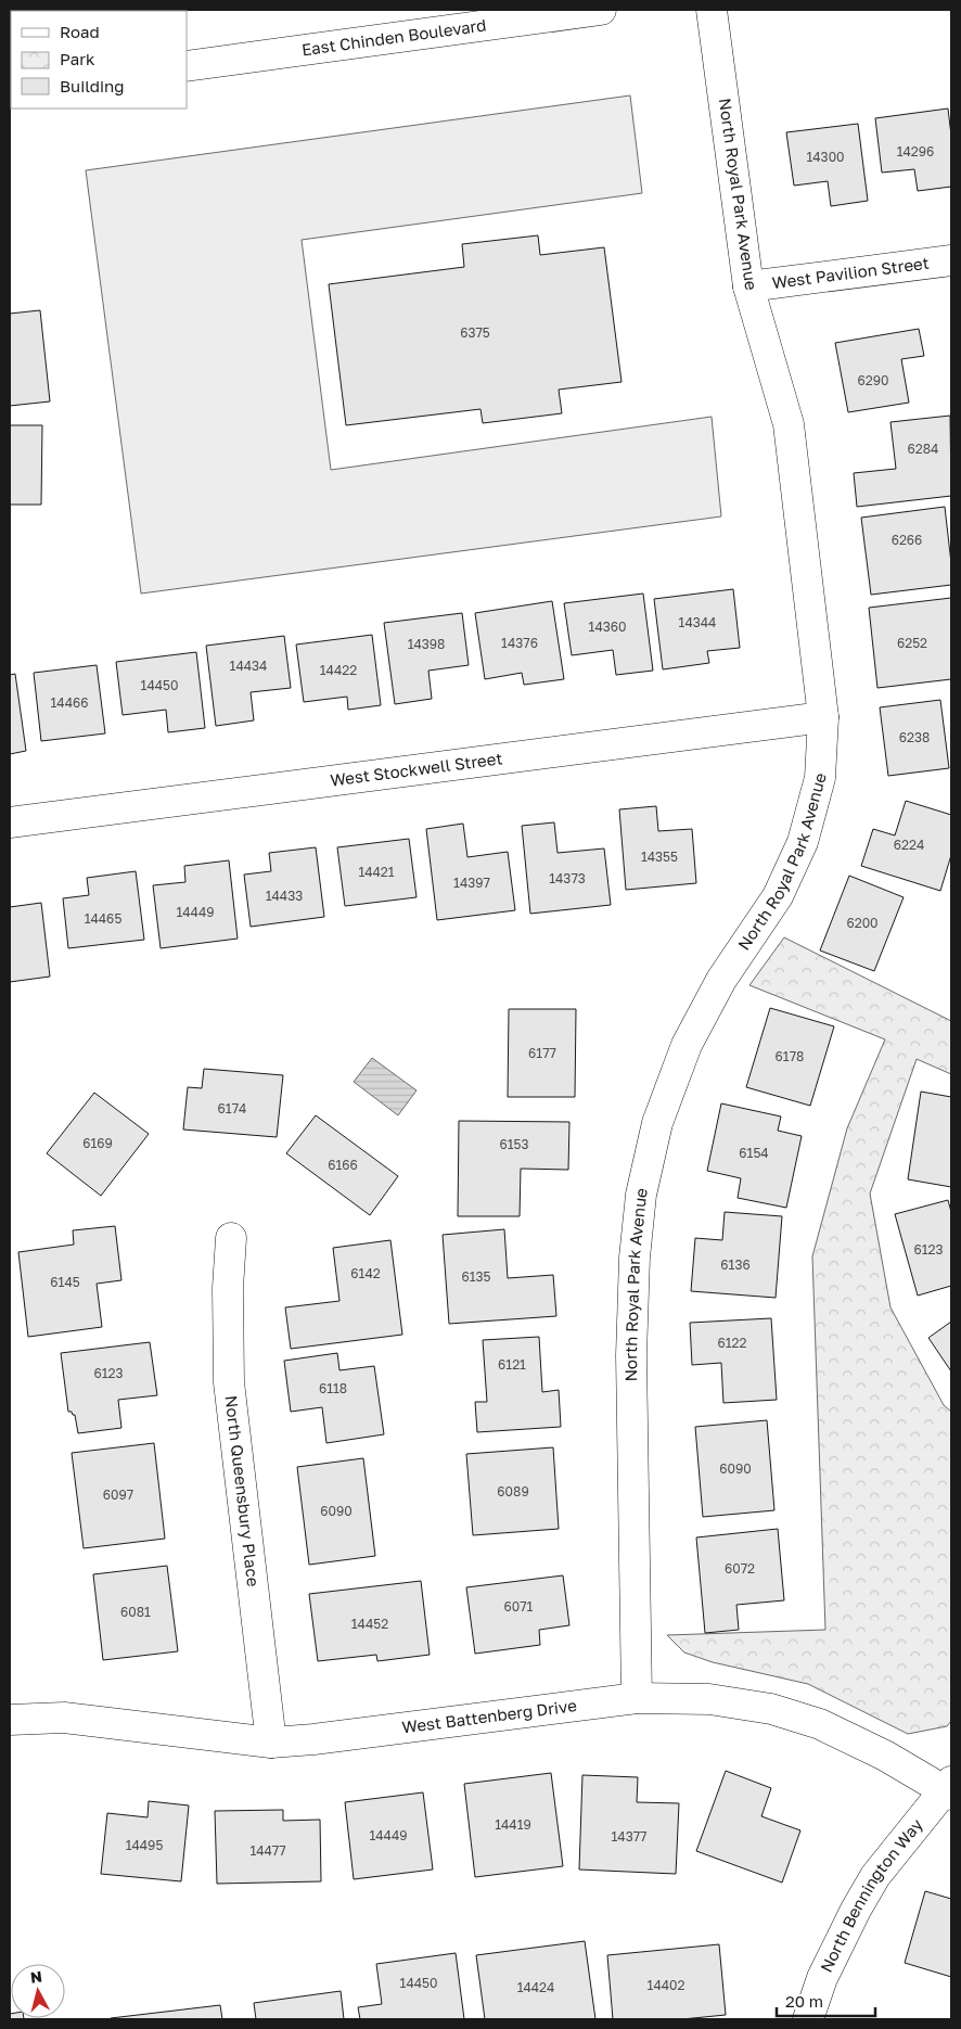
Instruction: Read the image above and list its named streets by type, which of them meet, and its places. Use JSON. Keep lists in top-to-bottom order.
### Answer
{
  "streets": {
    "street": [
      "East Chinden Boulevard",
      "North Royal Park Avenue",
      "West Pavilion Street",
      "West Stockwell Street",
      "North Queensbury Place",
      "West Battenberg Drive",
      "North Bennington Way"
    ]
  },
  "crossings": [
    ["North Royal Park Avenue", "West Pavilion Street"],
    ["North Royal Park Avenue", "West Stockwell Street"],
    ["North Royal Park Avenue", "West Battenberg Drive"],
    ["North Queensbury Place", "West Battenberg Drive"],
    ["West Battenberg Drive", "North Bennington Way"]
  ],
  "house_numbers": [
    "14296",
    "14300",
    "6375",
    "6290",
    "6284",
    "6266",
    "14344",
    "14360",
    "14376",
    "6252",
    "14398",
    "14434",
    "14422",
    "14450",
    "14466",
    "6238",
    "6224",
    "14355",
    "14421",
    "14373",
    "14397",
    "14433",
    "14449",
    "14465",
    "6200",
    "6177",
    "6178",
    "6174",
    "6169",
    "6153",
    "6154",
    "6166",
    "6123",
    "6136",
    "6142",
    "6135",
    "6145",
    "6122",
    "6121",
    "6123",
    "6118",
    "6090",
    "6089",
    "6097",
    "6090",
    "6072",
    "6071",
    "6081",
    "14452",
    "14419",
    "14449",
    "14377",
    "14495",
    "14477",
    "14450",
    "14402",
    "14424"
  ],
  "legend": ["Road", "Park", "Building"],
  "scale_bar": "20 m",
  "north": "top"
}
